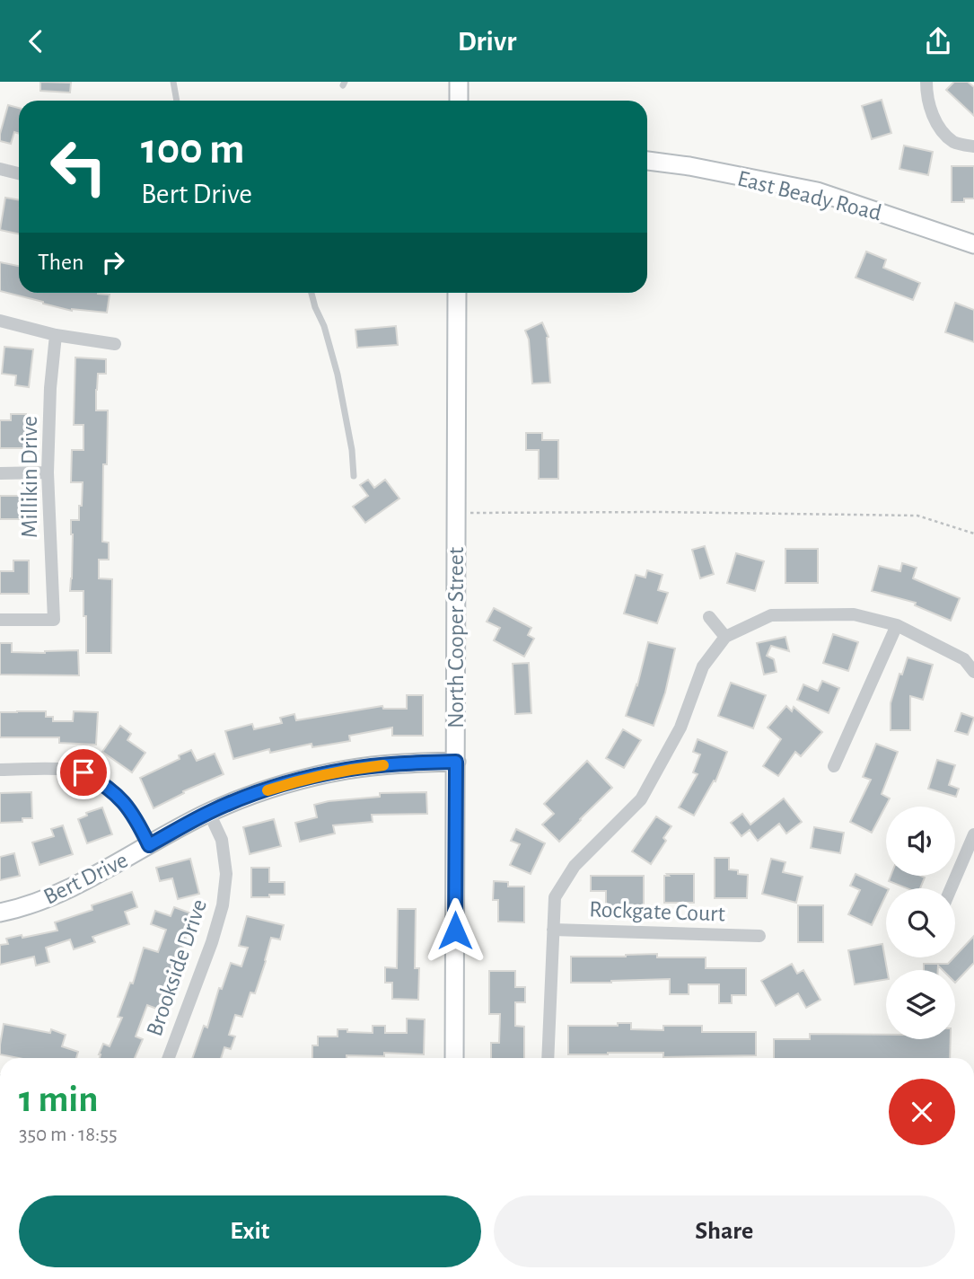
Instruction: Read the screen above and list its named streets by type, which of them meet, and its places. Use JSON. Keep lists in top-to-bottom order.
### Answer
{
  "streets": {
    "street": [
      "East Beady Road",
      "Millikin Drive",
      "North Cooper Street",
      "Bert Drive",
      "Rockgate Court",
      "Brookside Drive"
    ]
  },
  "crossings": [
    ["North Cooper Street", "Bert Drive"],
    ["Bert Drive", "Brookside Drive"]
  ],
  "page": {
    "header": "Drivr",
    "turn": ["100 m", "Bert Drive"],
    "then": "Then",
    "heading": ["1 min", "350 m · 18:55"],
    "buttons": ["Exit", "Share"]
  }
}
